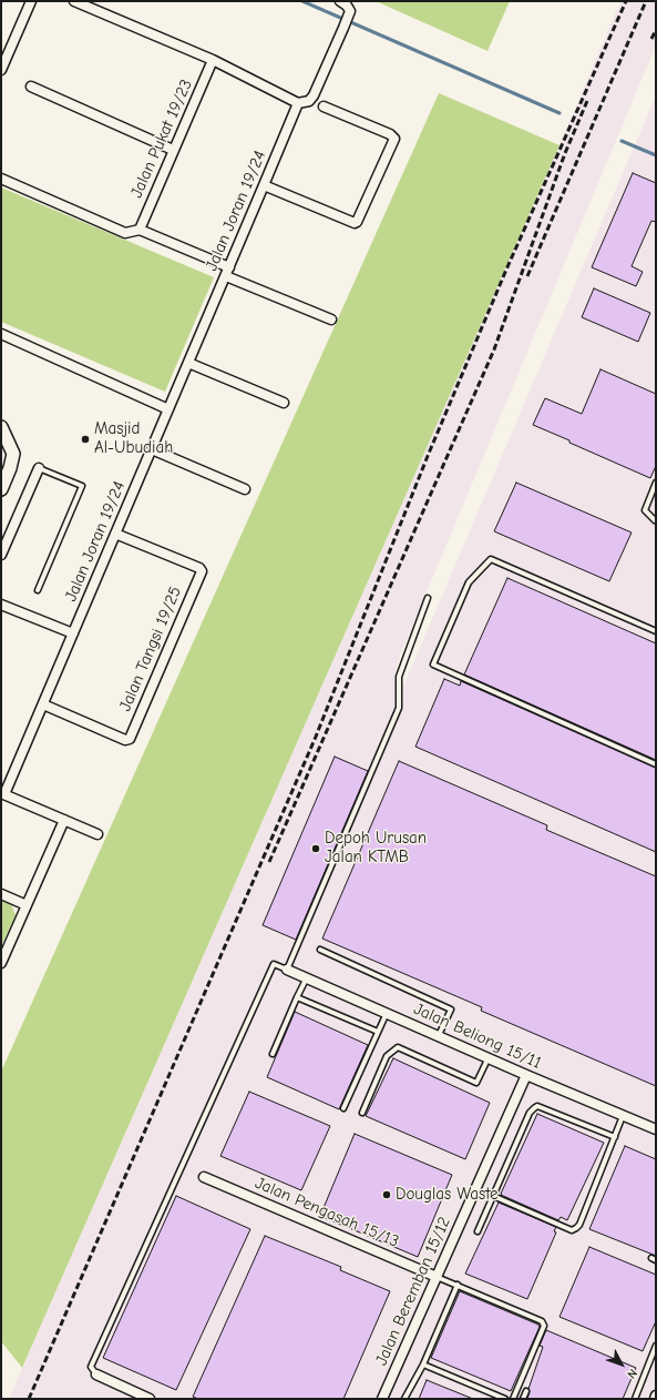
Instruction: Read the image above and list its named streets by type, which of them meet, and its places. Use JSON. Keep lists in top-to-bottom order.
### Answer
{
  "streets": {
    "street": [
      "Jalan Pukat 19/23",
      "Jalan Joran 19/24",
      "Jalan Tangsi 19/25",
      "Jalan Beliong 15/11",
      "Jalan Pengasah 15/13",
      "Jalan Beremban 15/12"
    ]
  },
  "crossings": [
    ["Jalan Joran 19/24", "Jalan Tangsi 19/25"],
    ["Jalan Beliong 15/11", "Jalan Beremban 15/12"],
    ["Jalan Pengasah 15/13", "Jalan Beremban 15/12"]
  ],
  "places": ["Masjid Al-Ubudiah", "Depoh Urusan Jalan KTMB", "Douglas Waste"],
  "north": "bottom right"
}
